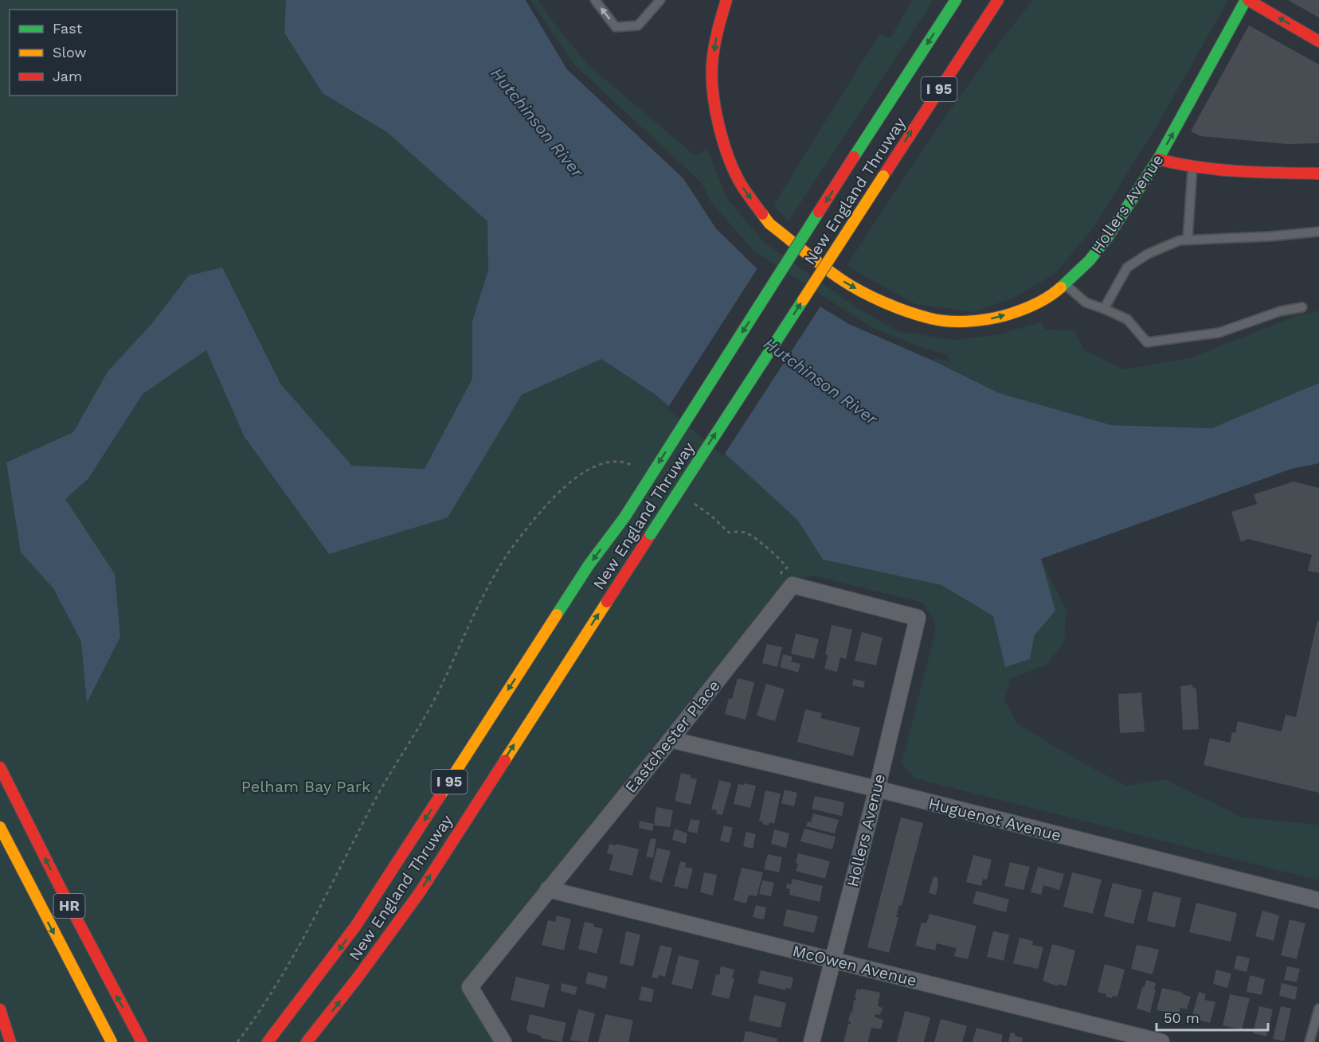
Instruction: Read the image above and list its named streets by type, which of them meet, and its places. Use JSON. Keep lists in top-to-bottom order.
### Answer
{
  "streets": {
    "main road": [
      "I 95",
      "New England Thruway",
      "Hollers Avenue",
      "HR"
    ],
    "street": ["Eastchester Place", "Huguenot Avenue", "McOwen Avenue"]
  },
  "crossings": [
    ["Hollers Avenue", "Eastchester Place"],
    ["Hollers Avenue", "Huguenot Avenue"],
    ["Hollers Avenue", "McOwen Avenue"],
    ["Eastchester Place", "Huguenot Avenue"],
    ["Eastchester Place", "McOwen Avenue"]
  ],
  "water": ["Hutchinson River"],
  "parks": ["Pelham Bay Park"],
  "legend": ["Fast", "Slow", "Jam"],
  "scale_bar": "50 m"
}
